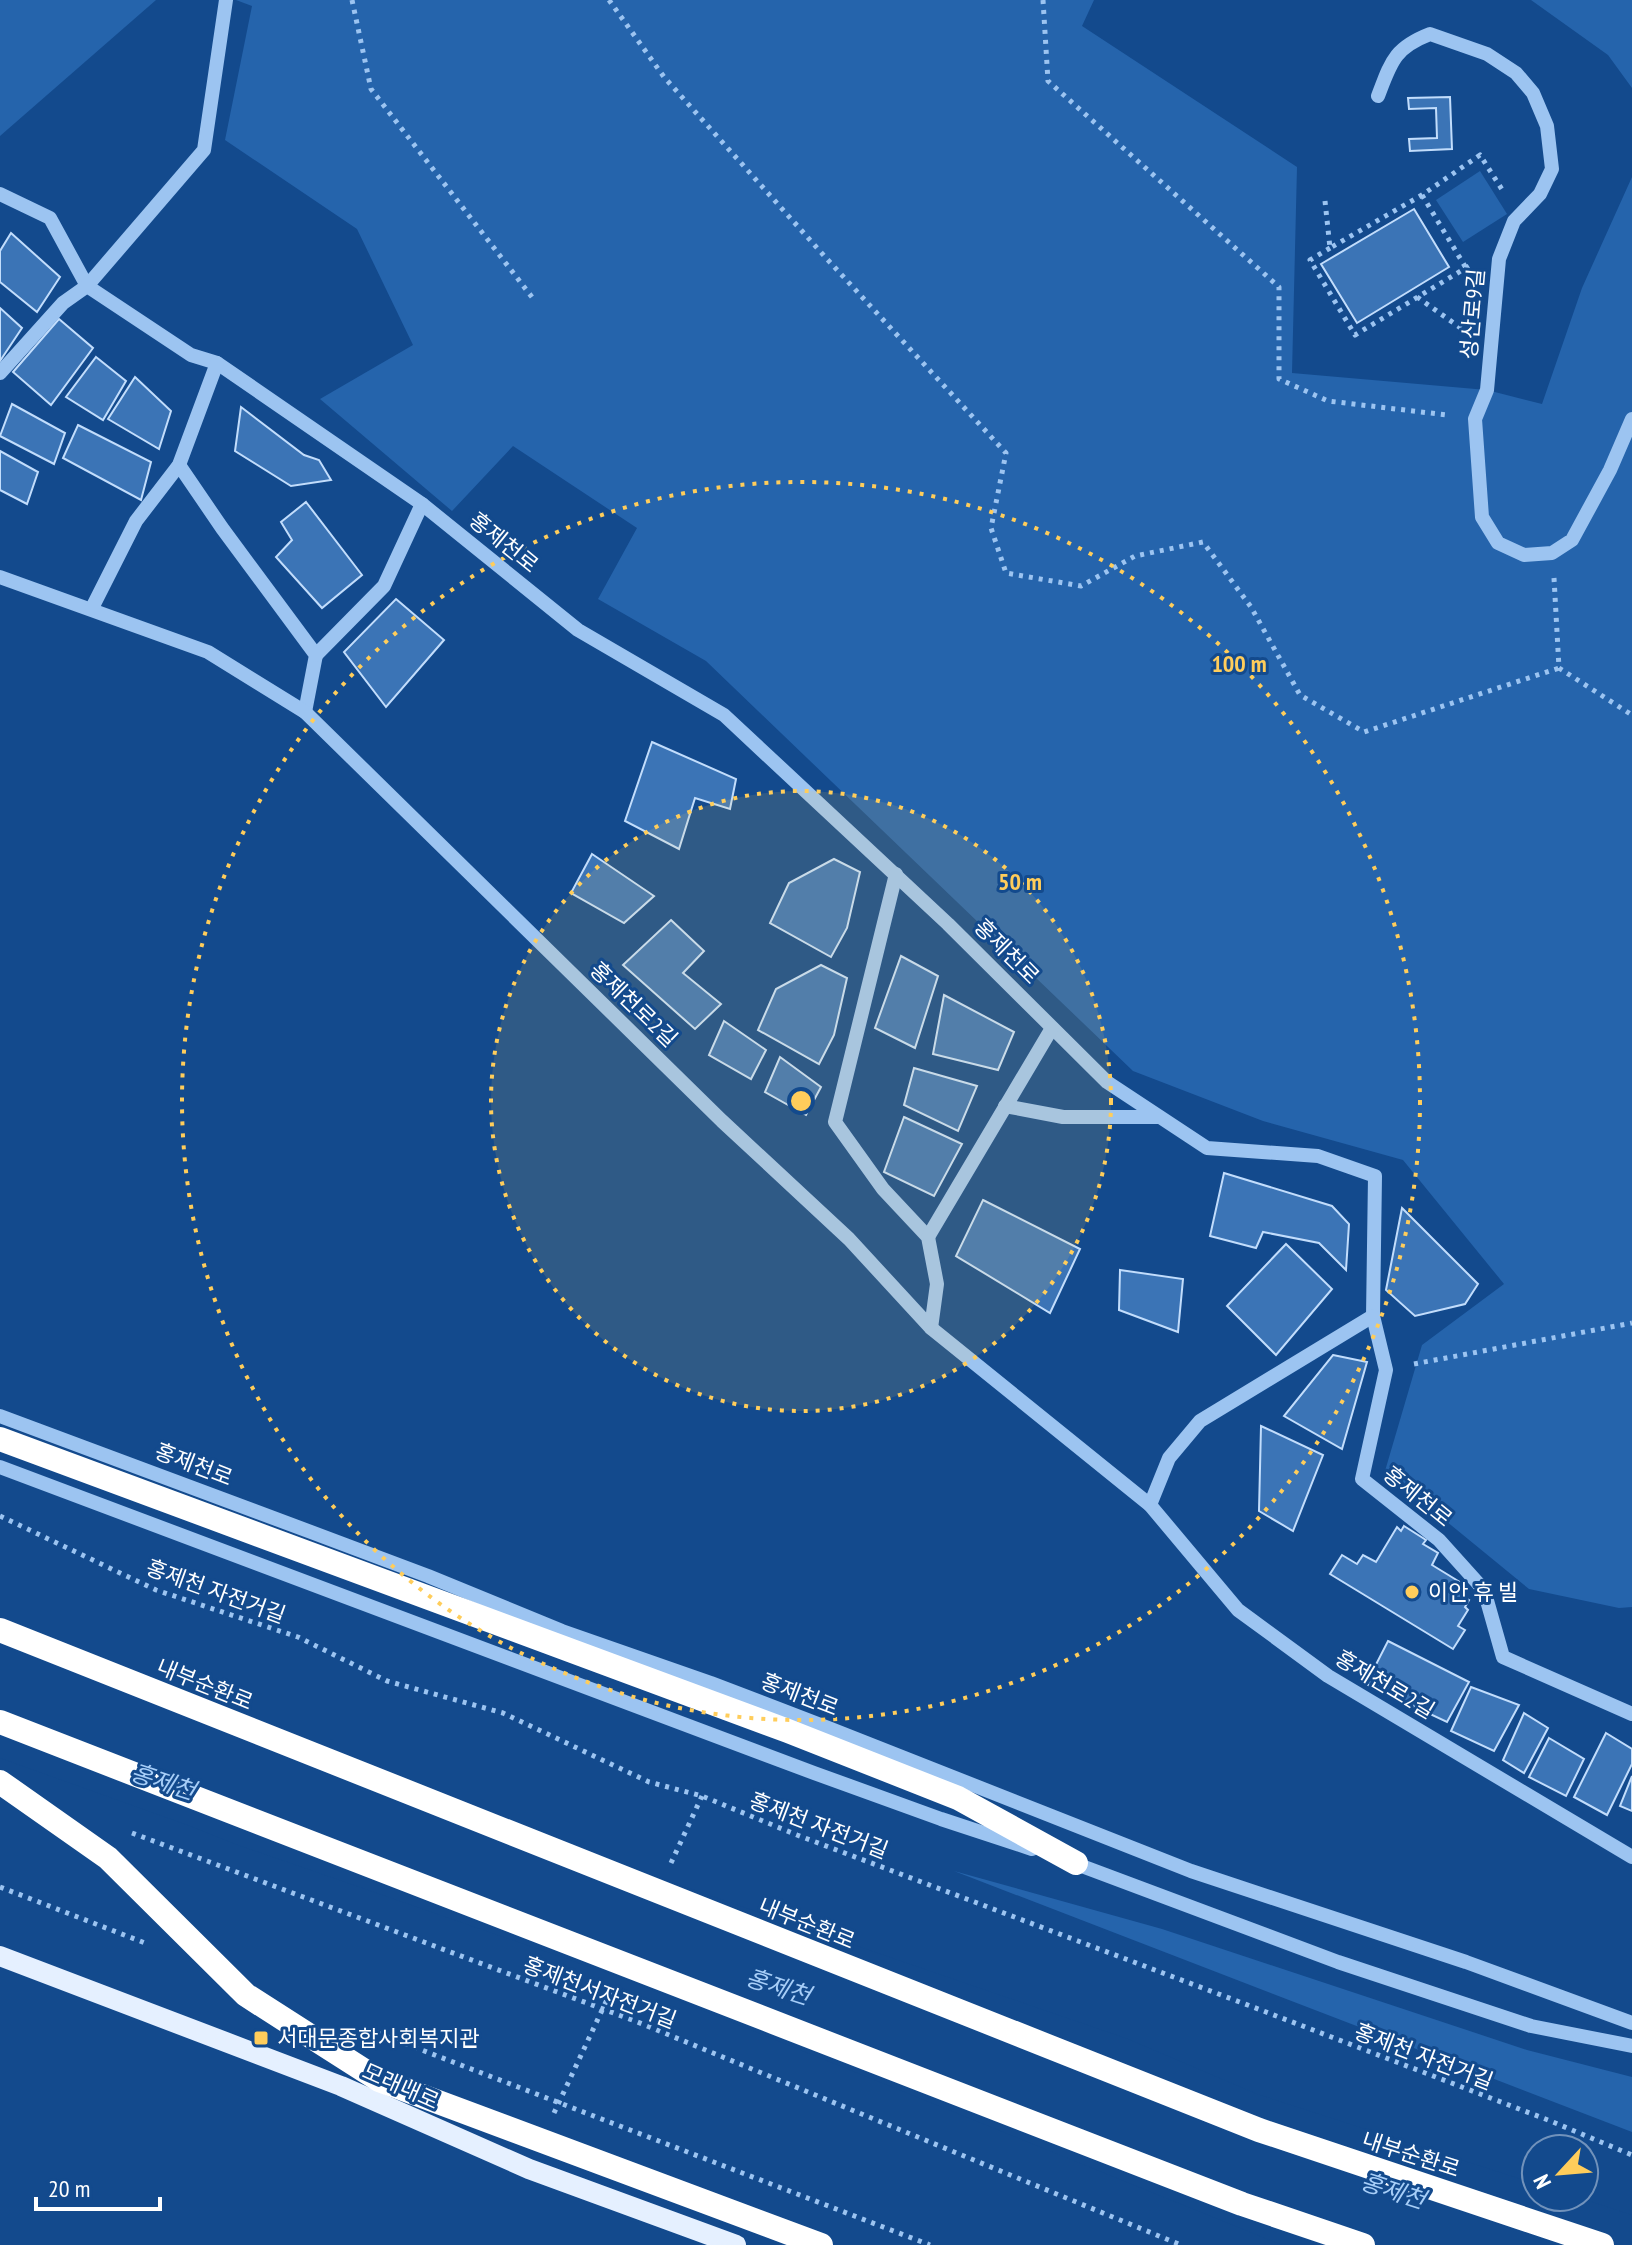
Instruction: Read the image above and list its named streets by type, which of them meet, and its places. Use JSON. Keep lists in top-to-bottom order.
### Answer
{
  "streets": {
    "highway": ["내부순환로"],
    "main road": ["모래내로"],
    "street": ["성산로9길", "홍제천로", "홍제천로2길"],
    "path": ["홍제천 자전거길", "홍제천서자전거길"]
  },
  "water": ["홍제천"],
  "places": {
    "other": ["이안 휴 빌"],
    "transit": ["서대문종합사회복지관"]
  },
  "scale_bar": "20 m",
  "north": "bottom left",
  "rings": ["100 m", "50 m"]
}
